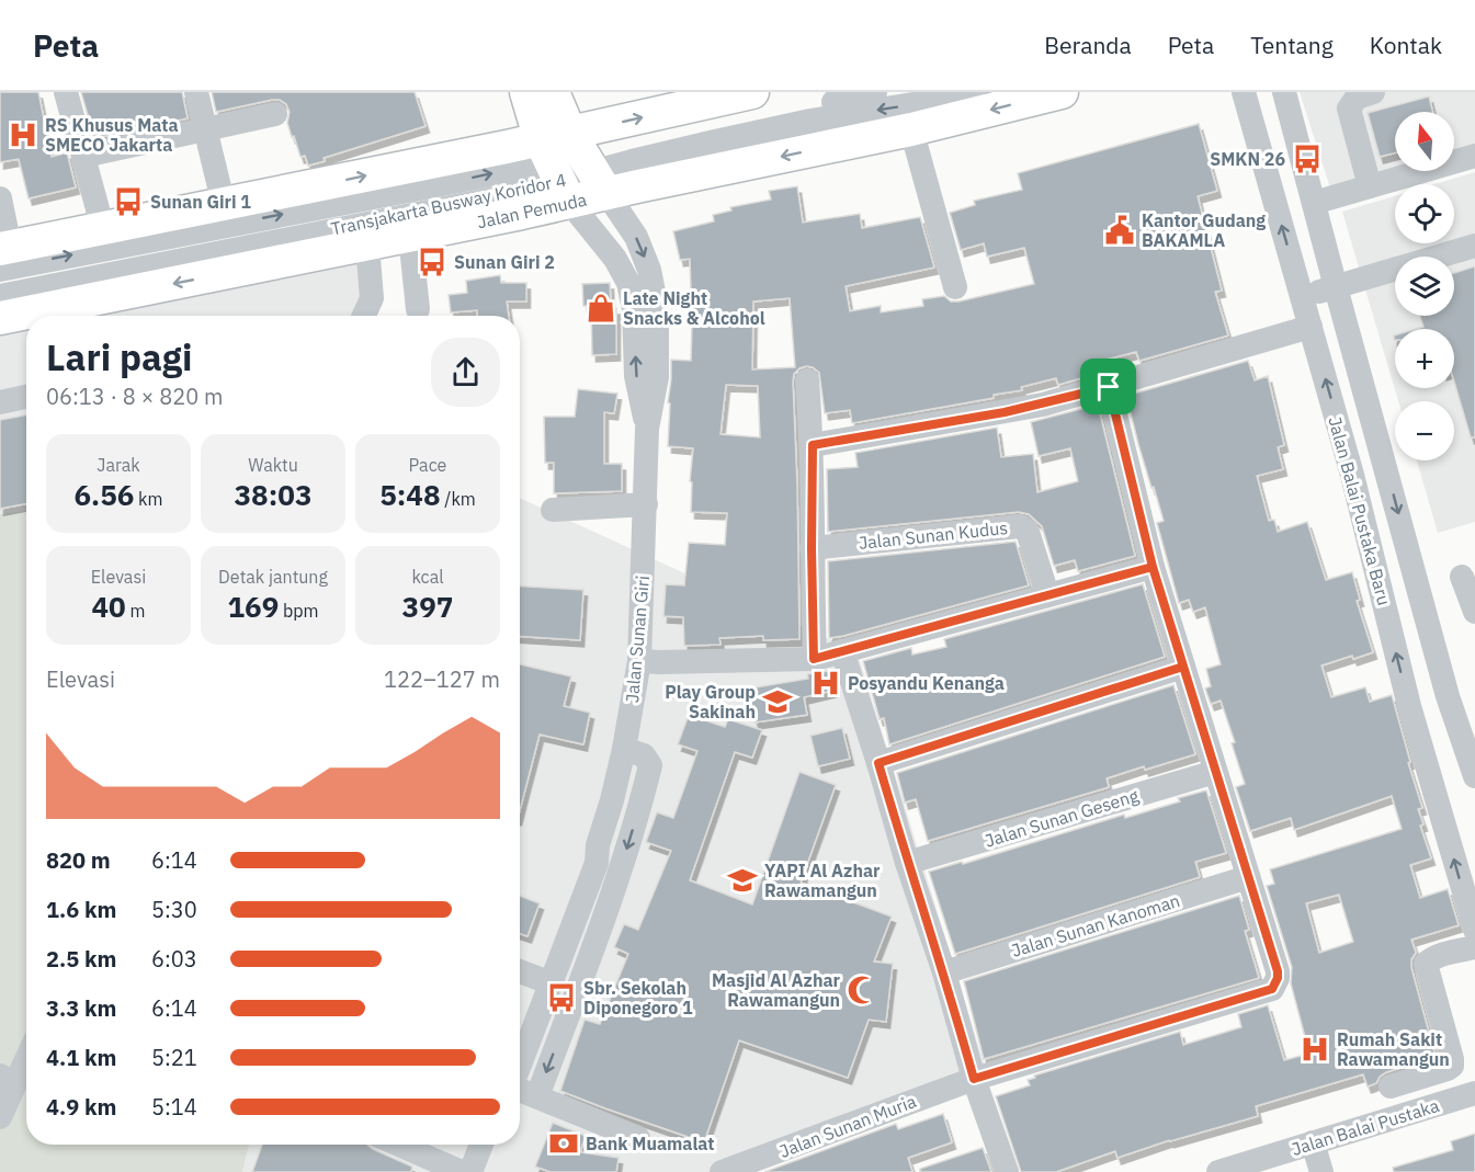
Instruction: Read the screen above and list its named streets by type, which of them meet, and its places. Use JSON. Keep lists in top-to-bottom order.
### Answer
{
  "streets": {
    "main road": ["Jalan Pemuda"],
    "street": [
      "Transjakarta Busway Koridor 4",
      "Jalan Balai Pustaka Baru",
      "Jalan Sunan Kudus",
      "Jalan Sunan Giri",
      "Jalan Sunan Geseng",
      "Jalan Sunan Kanoman",
      "Jalan Sunan Muria",
      "Jalan Balai Pustaka"
    ]
  },
  "crossings": [
    ["Transjakarta Busway Koridor 4", "Jalan Pemuda"],
    ["Transjakarta Busway Koridor 4", "Jalan Sunan Giri"],
    ["Jalan Pemuda", "Jalan Sunan Giri"],
    ["Jalan Sunan Kanoman", "Jalan Sunan Muria"]
  ],
  "places": {
    "hospital": ["RS Khusus Mata SMECO Jakarta", "Posyandu Kenanga", "Rumah Sakit Rawamangun"],
    "bus stop": [
      "SMKN 26",
      "Sunan Giri 1",
      "Sunan Giri 2",
      "Sbr. Sekolah Diponegoro 1"
    ],
    "public building": ["Kantor Gudang BAKAMLA"],
    "shop": ["Late Night Snacks & Alcohol"],
    "school or university": ["Play Group Sakinah", "YAPI Al Azhar Rawamangun"],
    "mosque": ["Masjid Al Azhar Rawamangun"],
    "bank": ["Bank Muamalat"]
  },
  "north": "top",
  "page": {
    "header": "Peta",
    "nav": [
      "Beranda",
      "Peta",
      "Tentang",
      "Kontak"
    ],
    "map_buttons": ["+", "−"],
    "heading": ["Lari pagi", "06:13 · 8 × 820 m"],
    "stats": [
      ["Jarak", "6.56 km"],
      ["Waktu", "38:03"],
      ["Pace", "5:48 /km"],
      ["Elevasi", "40 m"],
      ["Detak jantung", "169 bpm"],
      ["kcal", "397"]
    ],
    "chart": ["Elevasi", "122–127 m"],
    "list": [
      {
        "name": "820 m",
        "note": "6:14"
      },
      {
        "name": "1.6 km",
        "note": "5:30"
      },
      {
        "name": "2.5 km",
        "note": "6:03"
      },
      {
        "name": "3.3 km",
        "note": "6:14"
      },
      {
        "name": "4.1 km",
        "note": "5:21"
      },
      {
        "name": "4.9 km",
        "note": "5:14"
      }
    ]
  }
}
